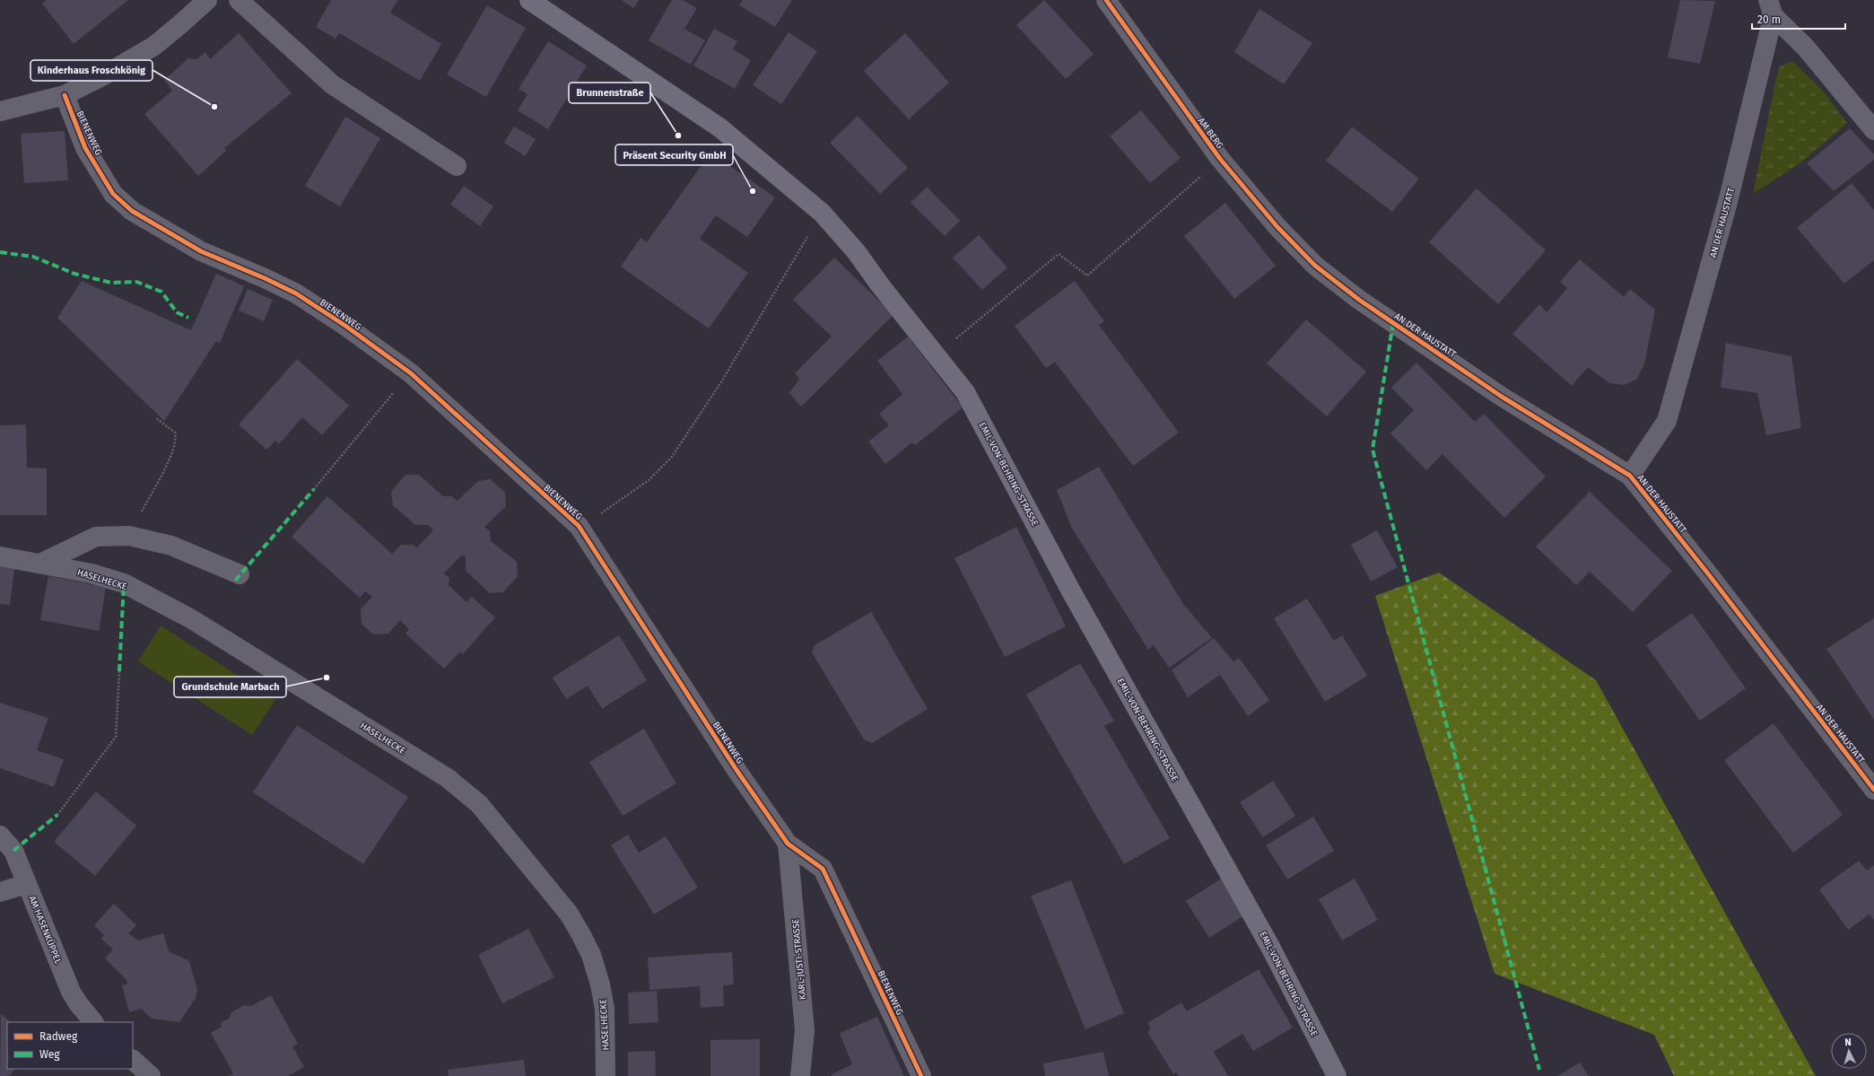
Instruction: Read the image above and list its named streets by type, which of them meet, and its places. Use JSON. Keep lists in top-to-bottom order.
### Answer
{
  "streets": {
    "main road": ["EMIL-VON-BEHRING-STRASSE"],
    "street": [
      "BIENENWEG",
      "AM BERG",
      "AN DER HAUSTATT",
      "HASELHECKE",
      "AM HASENKÜPPEL",
      "KARL-JUSTI-STRASSE"
    ]
  },
  "crossings": [
    ["BIENENWEG", "KARL-JUSTI-STRASSE"],
    ["AM BERG", "AN DER HAUSTATT"]
  ],
  "places": [
    "Kinderhaus Froschkönig",
    "Brunnenstraße",
    "Präsent Security GmbH",
    "Grundschule Marbach"
  ],
  "legend": ["Radweg", "Weg"],
  "scale_bar": "20 m",
  "north": "top"
}
